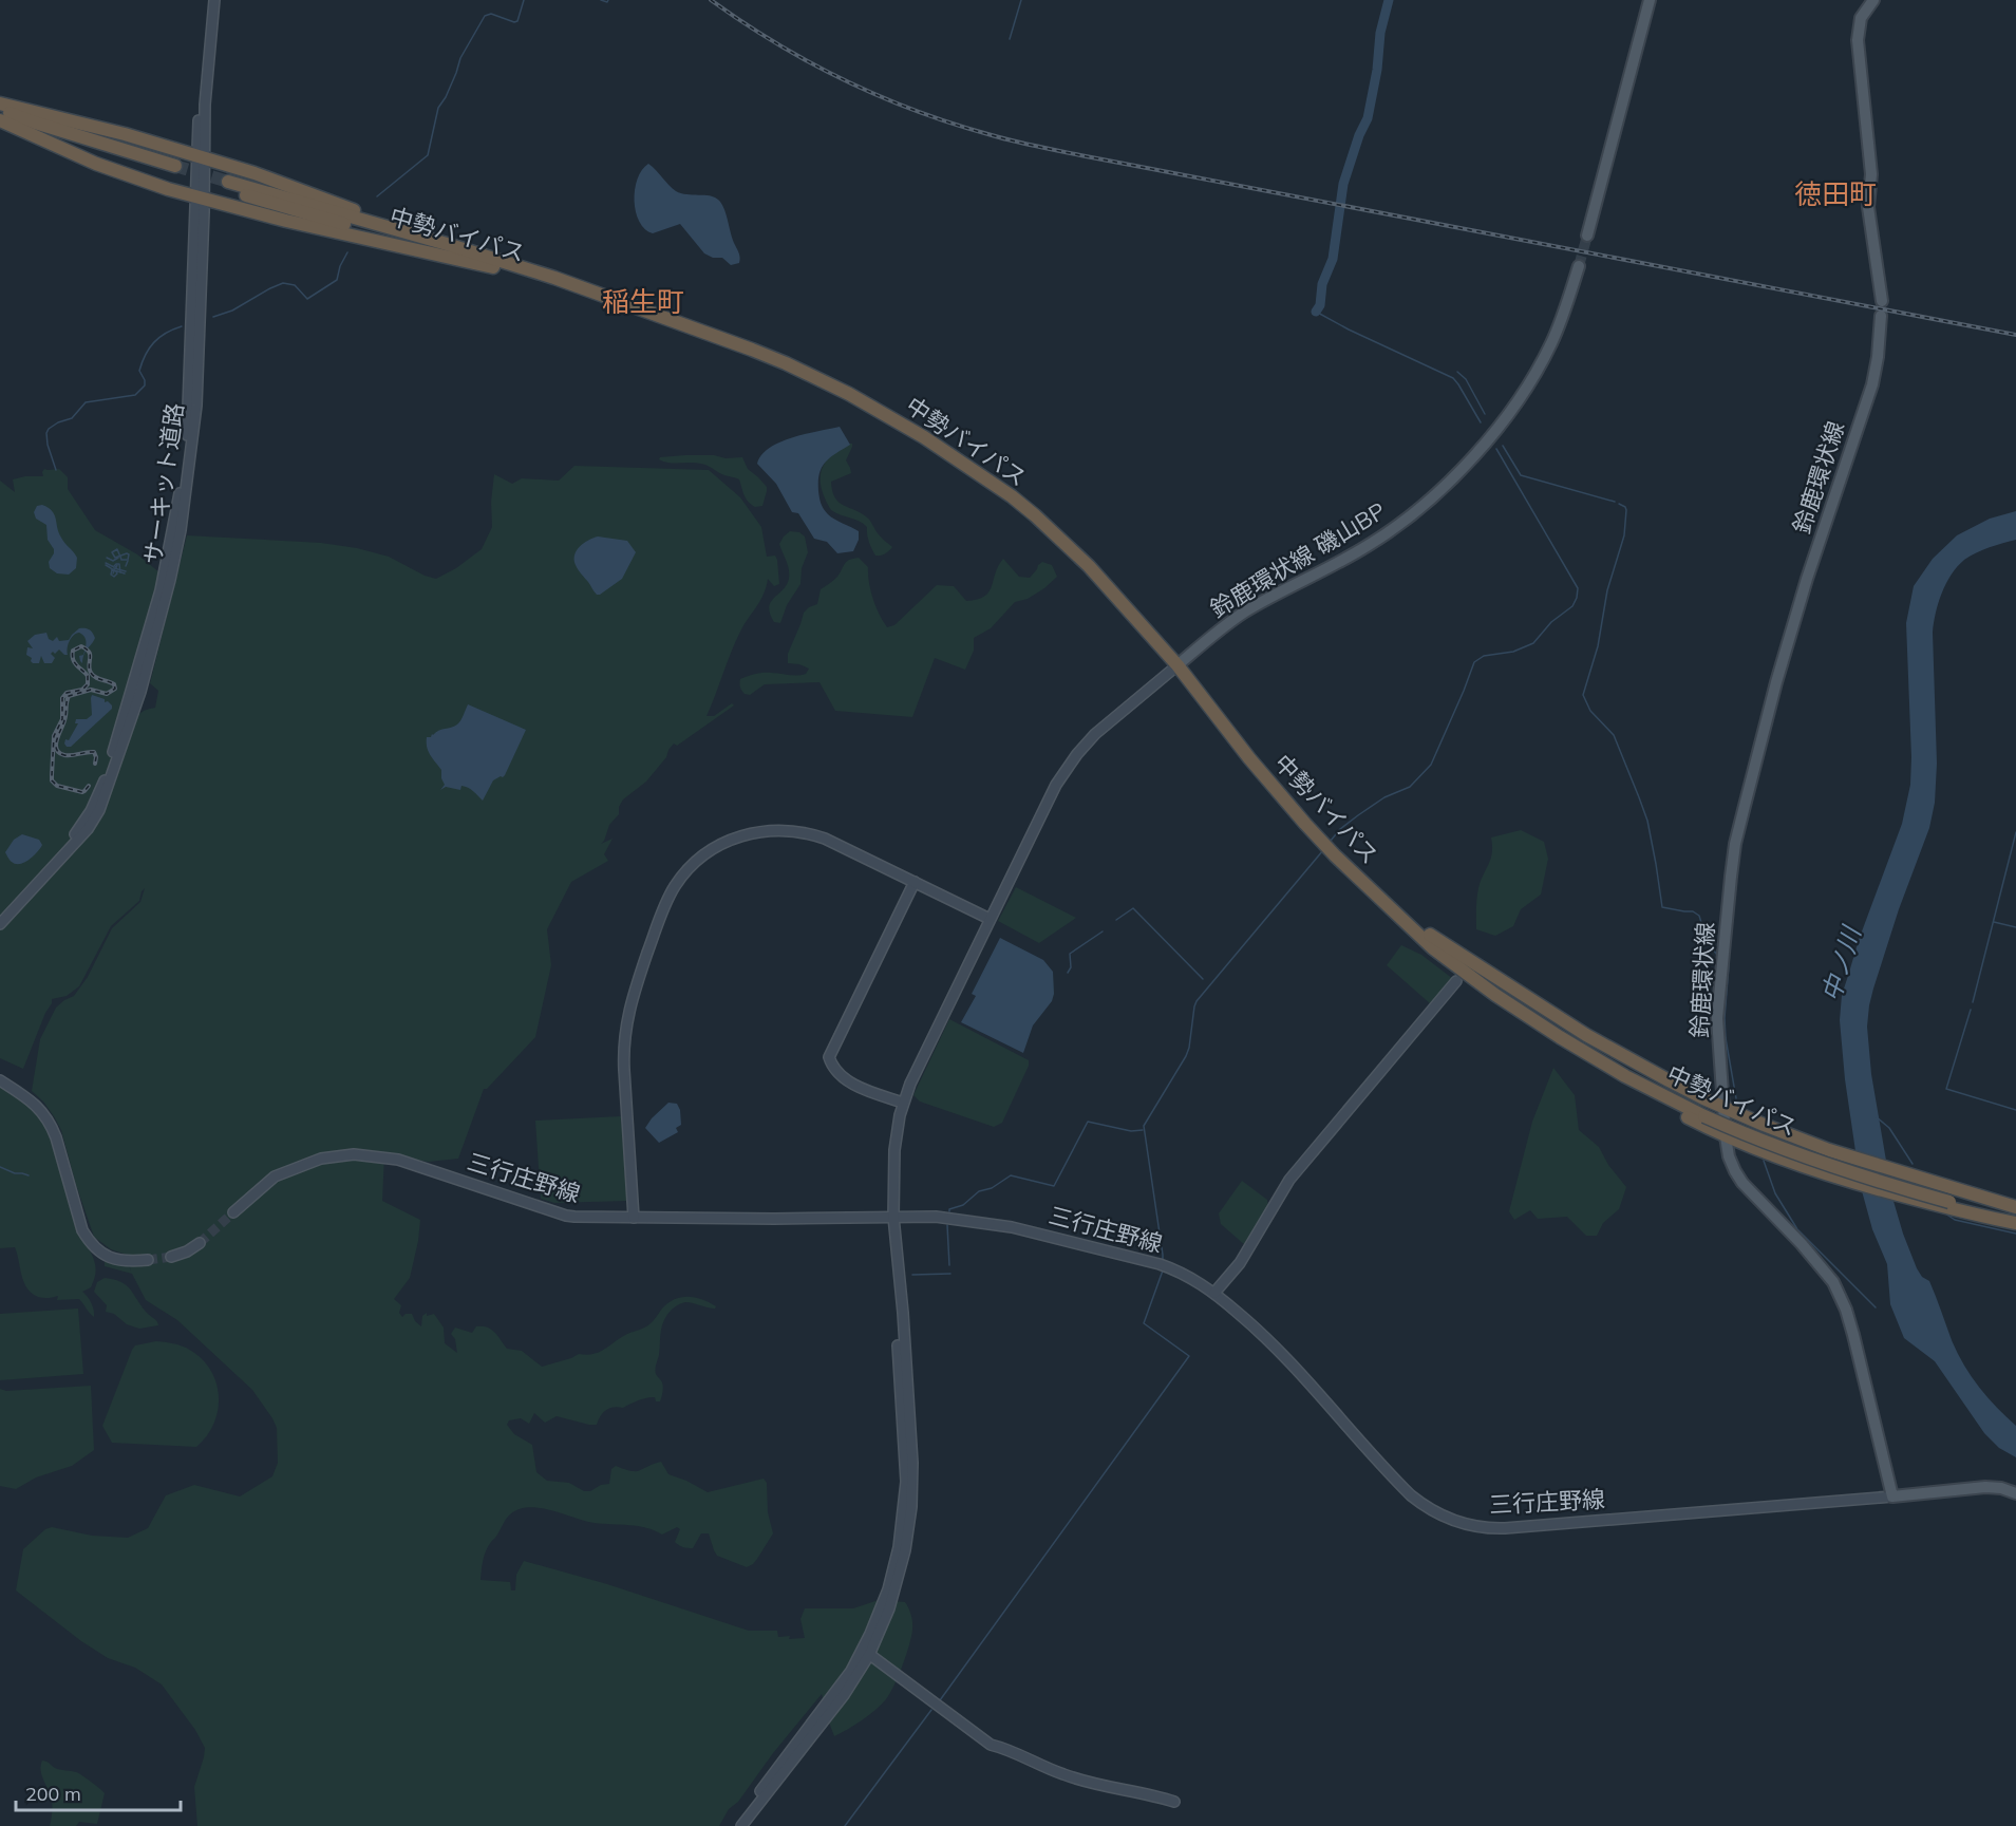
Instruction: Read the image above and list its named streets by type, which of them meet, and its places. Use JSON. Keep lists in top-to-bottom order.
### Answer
{
  "streets": {
    "highway": ["中勢バイパス"],
    "main road": ["鈴鹿環状線", "鈴鹿環状線 磯山BP"],
    "street": ["サーキット道路", "三行庄野線"]
  },
  "crossings": [
    ["中勢バイパス", "鈴鹿環状線 磯山BP"],
    ["鈴鹿環状線", "三行庄野線"]
  ],
  "districts": ["徳田町", "稲生町"],
  "water": ["中ノ川"],
  "scale_bar": "200 m"
}
